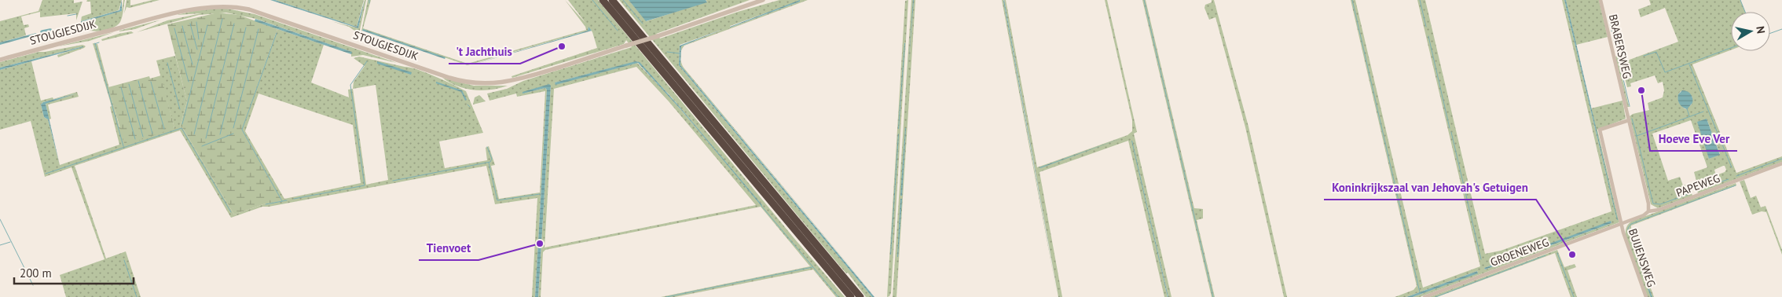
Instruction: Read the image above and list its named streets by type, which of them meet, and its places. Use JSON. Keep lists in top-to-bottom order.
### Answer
{
  "streets": {
    "street": [
      "STOUGJESDIJK",
      "BRABERSWEG",
      "PAPEWEG",
      "GROENEWEG",
      "BUIJENSWEG"
    ]
  },
  "crossings": [
    ["BRABERSWEG", "PAPEWEG"],
    ["BRABERSWEG", "BUIJENSWEG"],
    ["PAPEWEG", "GROENEWEG"],
    ["PAPEWEG", "BUIJENSWEG"],
    ["GROENEWEG", "BUIJENSWEG"]
  ],
  "places": [
    "'t Jachthuis",
    "Hoeve Eve Ver",
    "Tienvoet",
    "Koninkrijkszaal van Jehovah's Getuigen"
  ],
  "scale_bar": "200 m",
  "north": "right"
}
